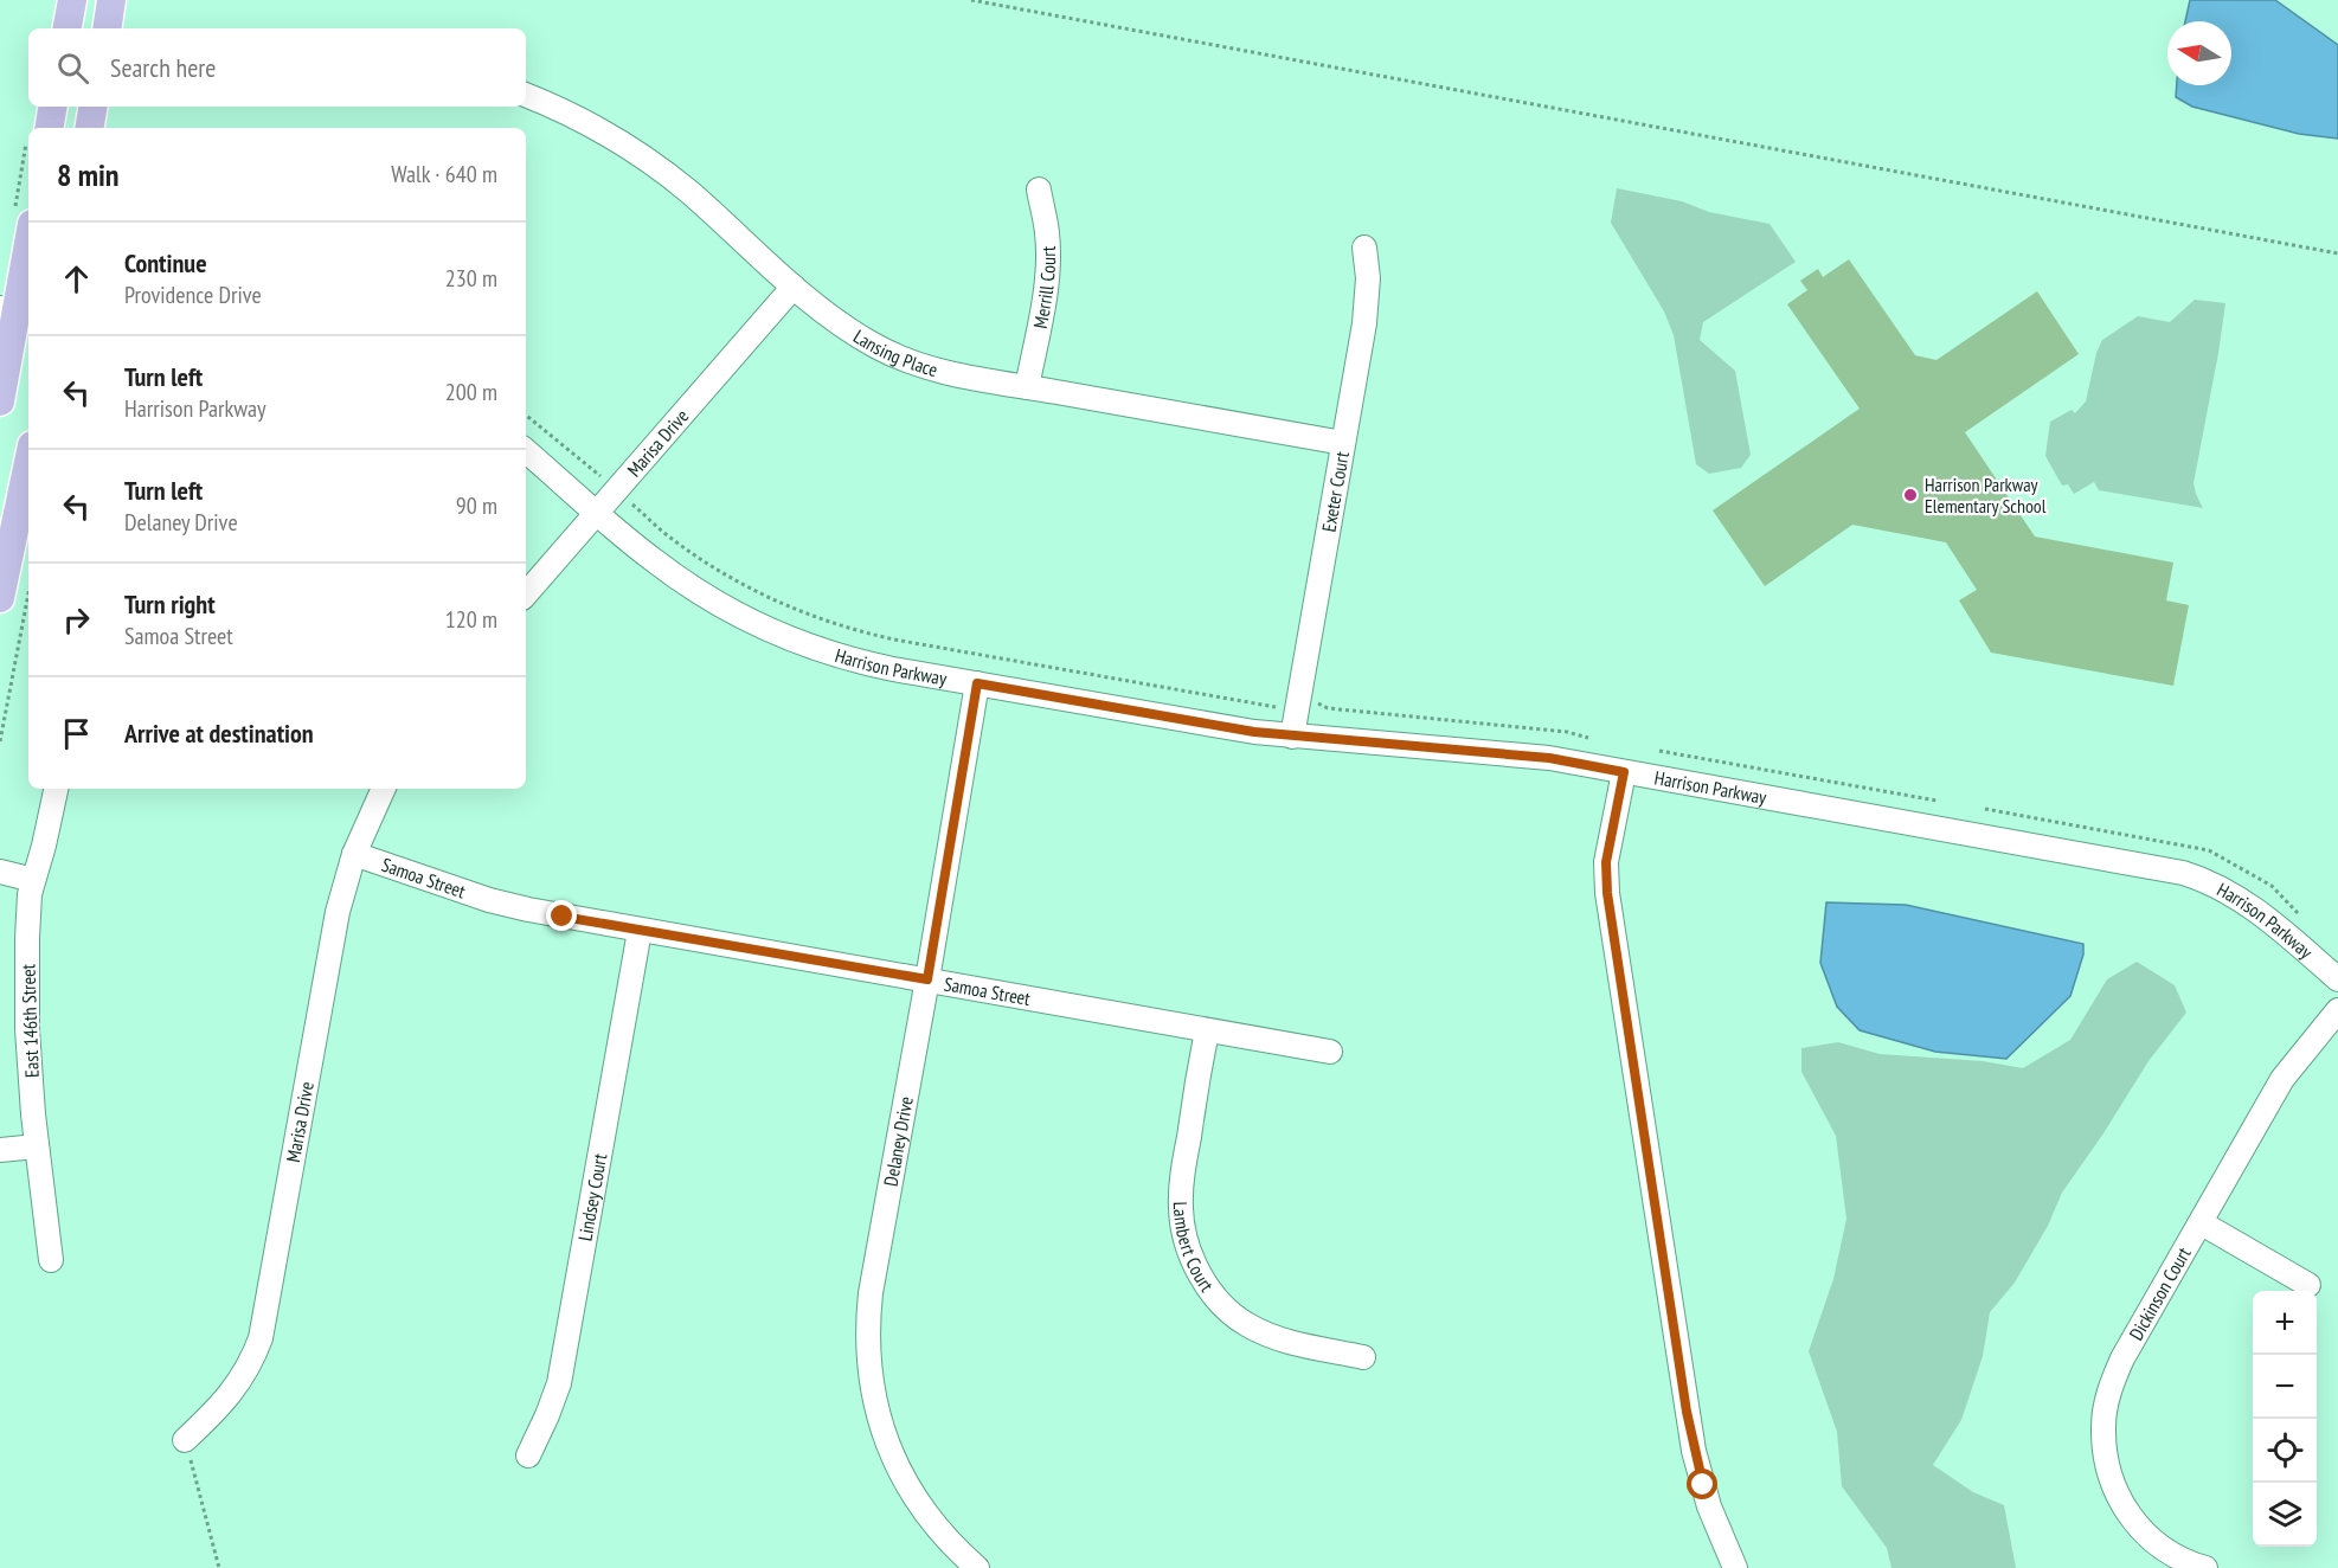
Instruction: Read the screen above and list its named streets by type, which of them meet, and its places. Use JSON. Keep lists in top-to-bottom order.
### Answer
{
  "streets": {
    "street": [
      "Merrill Court",
      "Lansing Place",
      "Marisa Drive",
      "Exeter Court",
      "Harrison Parkway",
      "Samoa Street",
      "East 146th Street",
      "Delaney Drive",
      "Lindsey Court",
      "Lambert Court",
      "Dickinson Court"
    ]
  },
  "crossings": [
    ["Merrill Court", "Lansing Place"],
    ["Lansing Place", "Marisa Drive"],
    ["Lansing Place", "Exeter Court"],
    ["Marisa Drive", "Harrison Parkway"],
    ["Marisa Drive", "Samoa Street"],
    ["Exeter Court", "Harrison Parkway"],
    ["Harrison Parkway", "Delaney Drive"],
    ["Samoa Street", "Delaney Drive"],
    ["Samoa Street", "Lindsey Court"],
    ["Samoa Street", "Lambert Court"]
  ],
  "places": ["Harrison Parkway Elementary School"],
  "north": "left",
  "page": {
    "search": "Search here",
    "heading": ["8 min", "Walk · 640 m"],
    "list": [
      ["Continue", "Providence Drive", "230 m"],
      ["Turn left", "Harrison Parkway", "200 m"],
      ["Turn left", "Delaney Drive", "90 m"],
      ["Turn right", "Samoa Street", "120 m"],
      "Arrive at destination"
    ],
    "map_buttons": ["+", "−"]
  }
}
